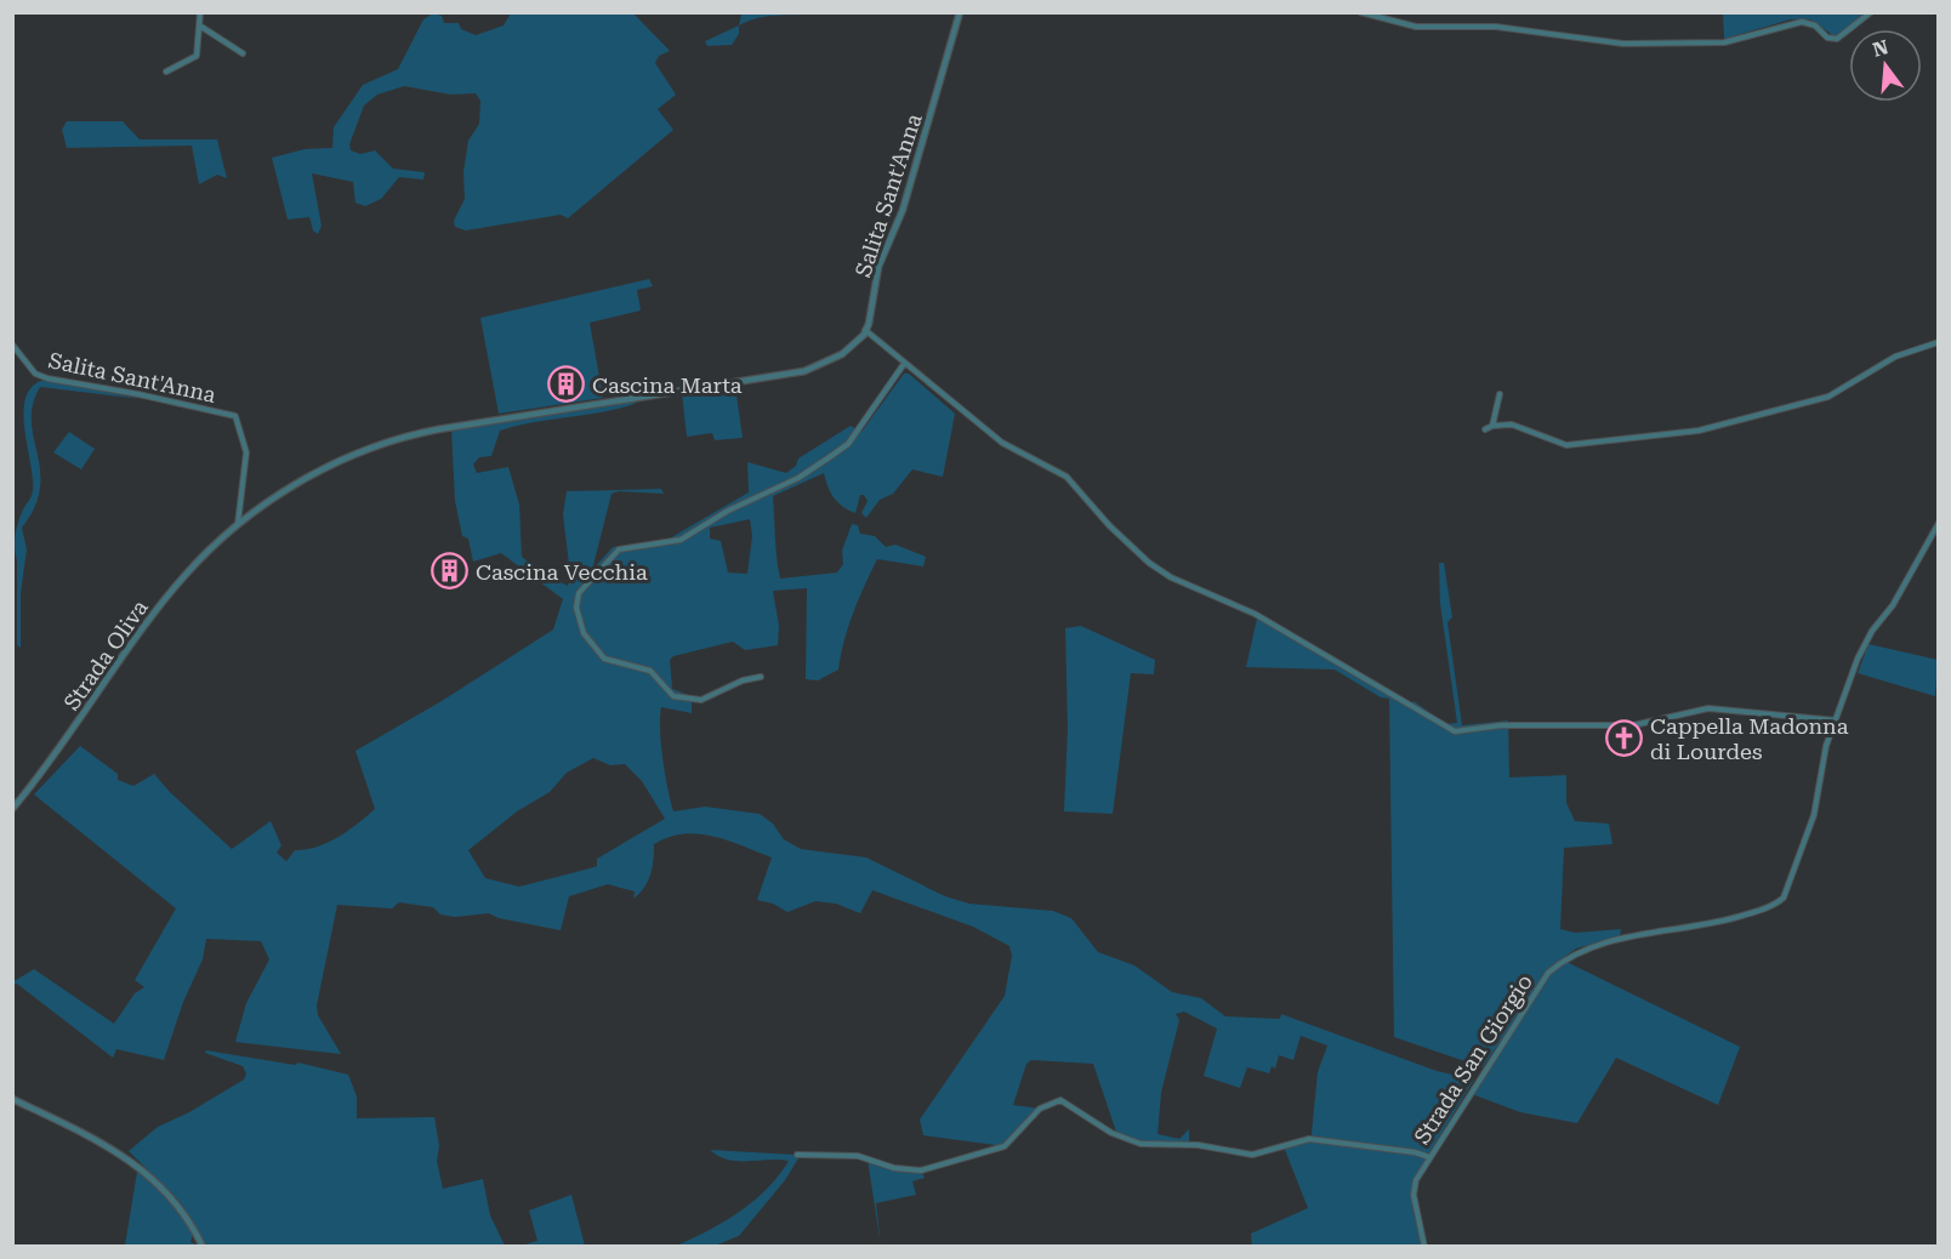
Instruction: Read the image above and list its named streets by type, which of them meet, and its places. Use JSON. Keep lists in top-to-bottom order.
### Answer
{
  "streets": {
    "street": ["Salita Sant'Anna", "Strada Oliva", "Strada San Giorgio"]
  },
  "crossings": [
    ["Salita Sant'Anna", "Strada Oliva"]
  ],
  "places": {
    "building": ["Cascina Marta", "Cascina Vecchia"],
    "church": ["Cappella Madonna di Lourdes"]
  },
  "north": "top"
}
